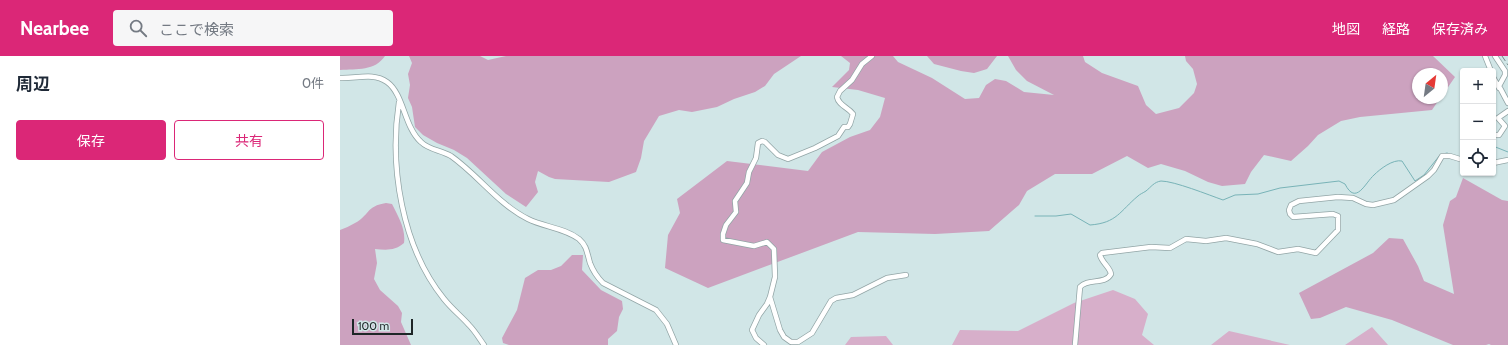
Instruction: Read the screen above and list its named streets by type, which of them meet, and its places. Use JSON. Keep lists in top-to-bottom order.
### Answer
{
  "scale_bar": "100 m",
  "north": "top right",
  "page": {
    "header": "Nearbee",
    "search": "ここで検索",
    "nav": ["地図", "経路", "保存済み"],
    "heading": ["周辺", "0件"],
    "map_buttons": ["+", "−"],
    "buttons": ["保存", "共有"],
    "scale": "100 m"
  }
}
